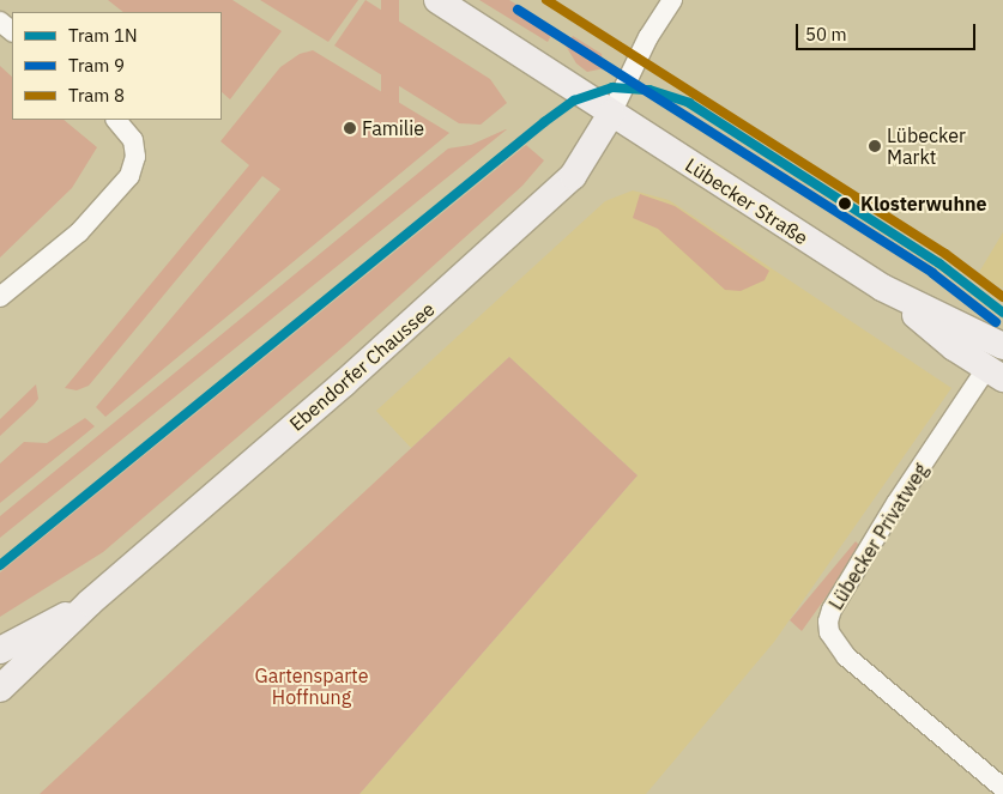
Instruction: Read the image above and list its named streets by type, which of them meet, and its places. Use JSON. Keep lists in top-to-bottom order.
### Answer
{
  "streets": {
    "main road": ["Lübecker Straße", "Ebendorfer Chaussee"],
    "street": ["Lübecker Privatweg"]
  },
  "crossings": [
    ["Lübecker Straße", "Ebendorfer Chaussee"],
    ["Lübecker Straße", "Lübecker Privatweg"]
  ],
  "parks": ["Gartensparte Hoffnung"],
  "places": ["Familie", "Lübecker Markt", "Klosterwuhne"],
  "lines": ["tram line 8", "tram line 9", "tram line 1N"],
  "legend": ["Tram 1N", "Tram 9", "Tram 8"],
  "scale_bar": "50 m"
}
